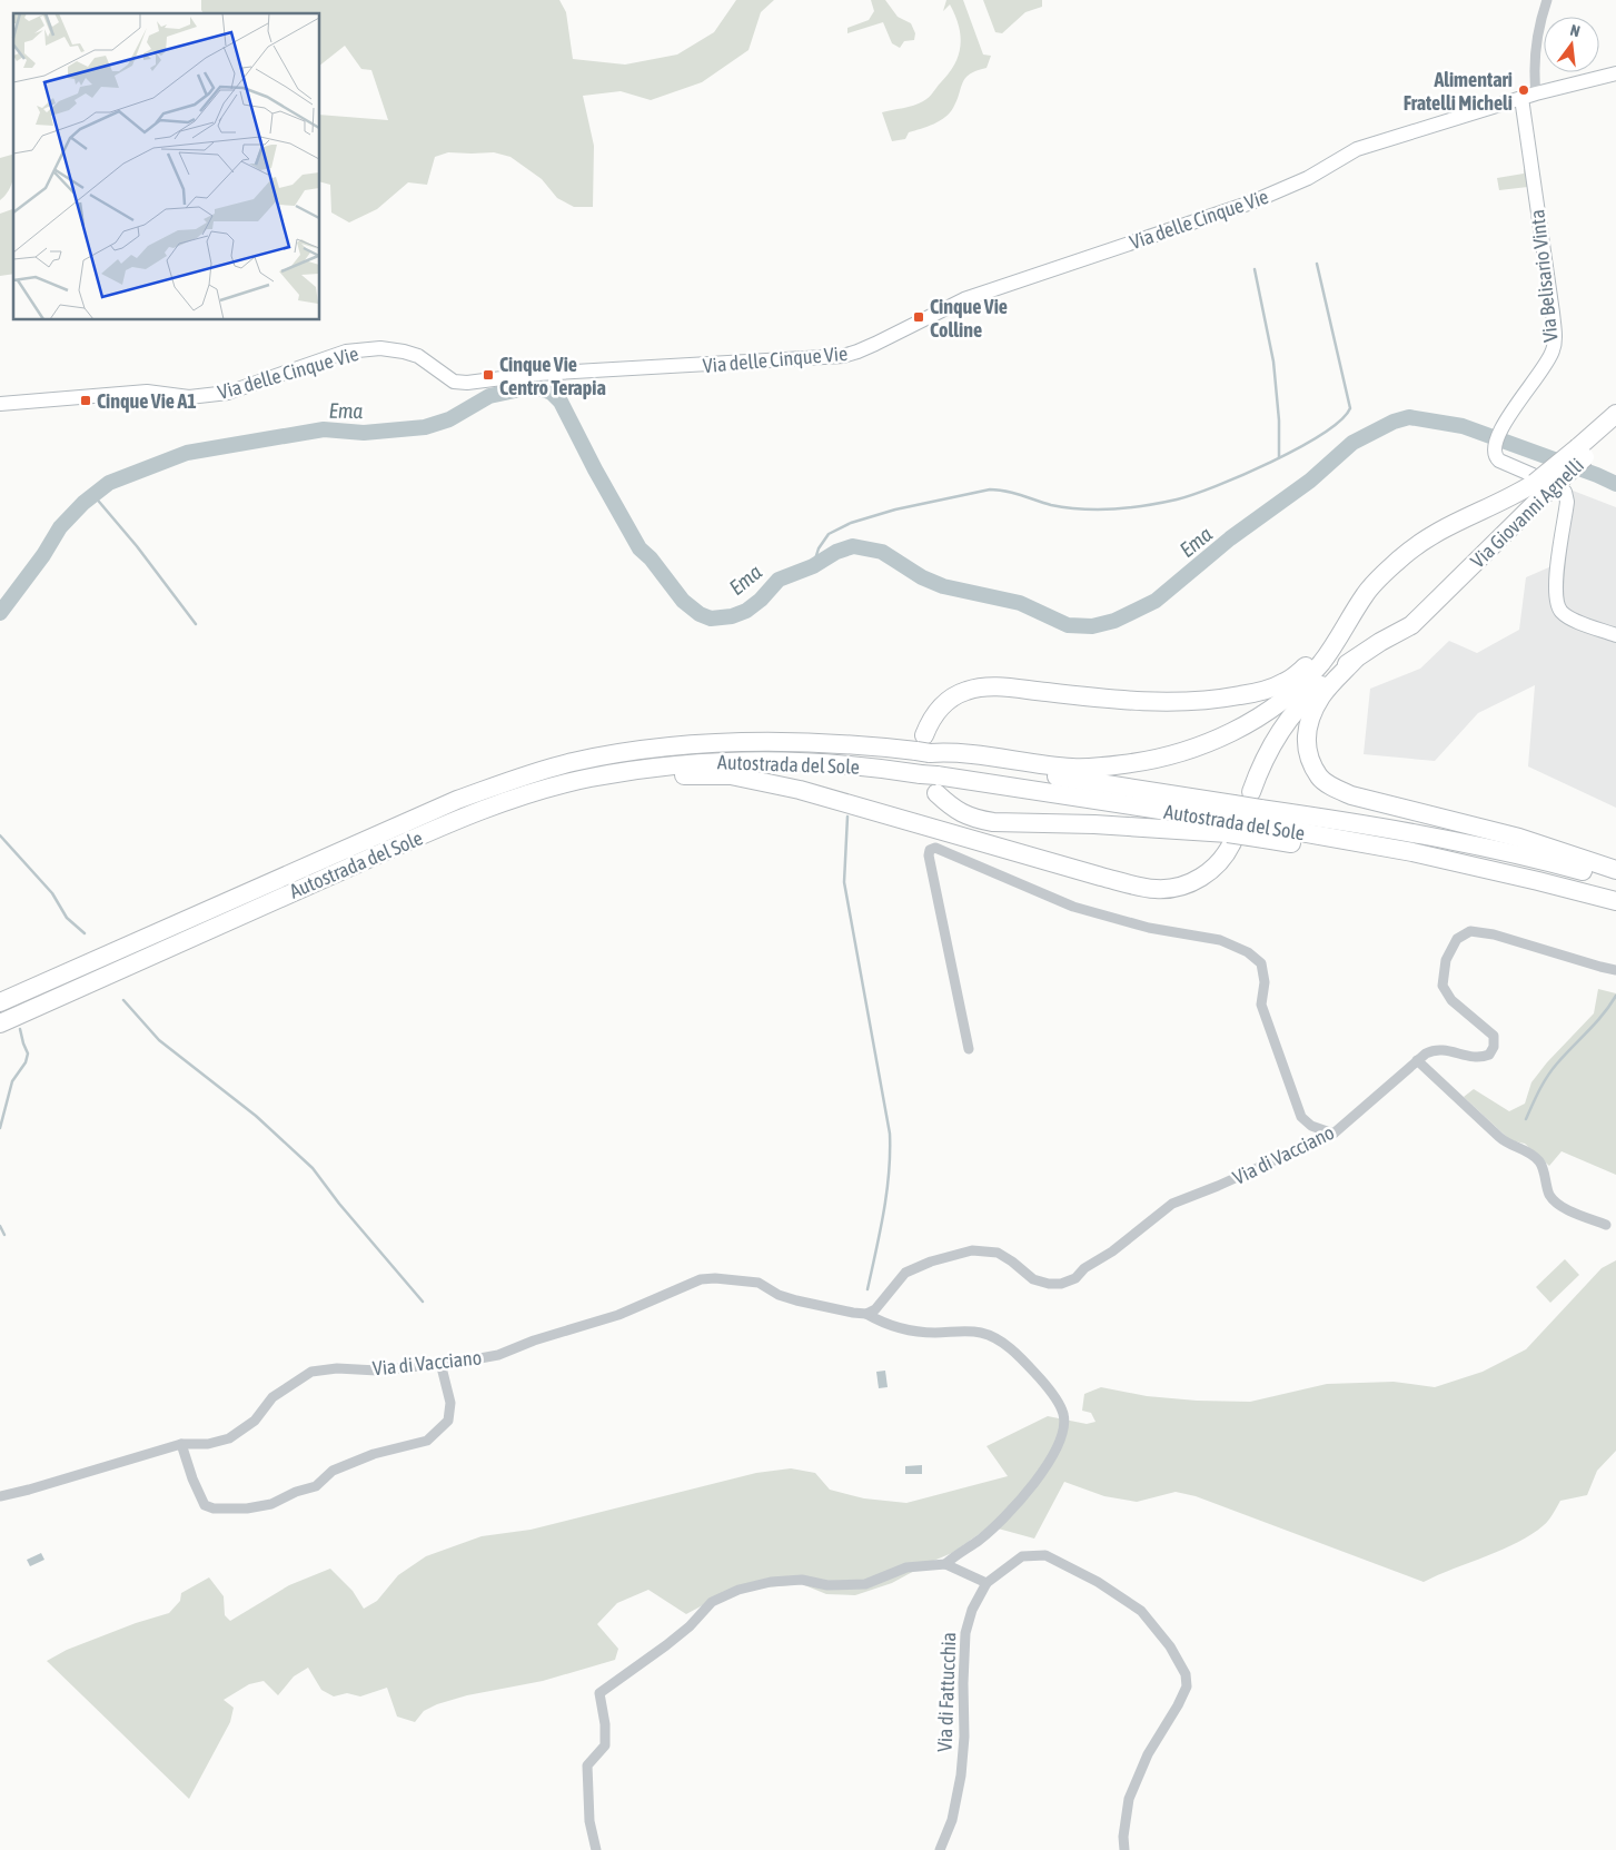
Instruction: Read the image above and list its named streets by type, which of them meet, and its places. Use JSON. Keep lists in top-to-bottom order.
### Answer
{
  "streets": {
    "highway": ["Via Giovanni Agnelli", "Autostrada del Sole"],
    "street": [
      "Via delle Cinque Vie",
      "Via Belisario Vinta",
      "Via di Vacciano",
      "Via di Fattucchia"
    ]
  },
  "crossings": [
    ["Via delle Cinque Vie", "Via Belisario Vinta"],
    ["Via Belisario Vinta", "Via Giovanni Agnelli"]
  ],
  "water": ["Ema"],
  "places": {
    "other": ["Alimentari Fratelli Micheli"],
    "transit": ["Cinque Vie Colline", "Cinque Vie Centro Terapia", "Cinque Vie A1"]
  },
  "north": "top"
}
